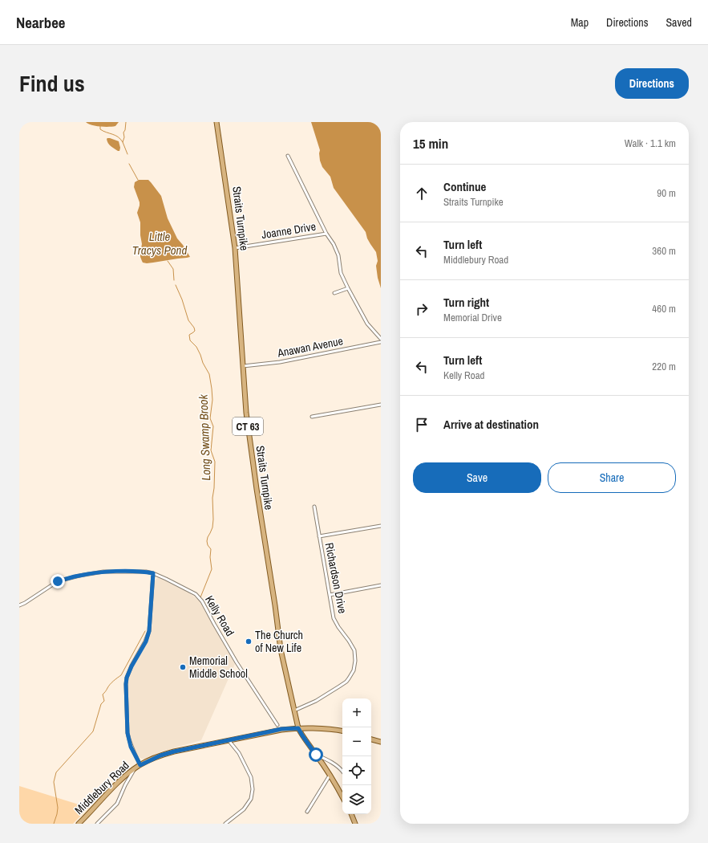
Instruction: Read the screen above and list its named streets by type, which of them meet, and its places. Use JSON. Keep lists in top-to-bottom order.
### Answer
{
  "streets": {
    "main road": ["Straits Turnpike", "CT 63", "Middlebury Road"],
    "street": [
      "Joanne Drive",
      "Anawan Avenue",
      "Richardson Drive",
      "Kelly Road"
    ]
  },
  "crossings": [
    ["Straits Turnpike", "Joanne Drive"],
    ["Straits Turnpike", "Anawan Avenue"],
    ["Straits Turnpike", "Richardson Drive"],
    ["Straits Turnpike", "Middlebury Road"]
  ],
  "water": ["Little Tracys Pond", "Long Swamp Brook"],
  "places": ["The Church of New Life", "Memorial Middle School"],
  "page": {
    "header": "Nearbee",
    "nav": ["Map", "Directions", "Saved"],
    "title": "Find us",
    "buttons": [
      "Directions",
      ["Save", "Share"]
    ],
    "heading": ["15 min", "Walk · 1.1 km"],
    "list": [
      ["Continue", "Straits Turnpike", "90 m"],
      ["Turn left", "Middlebury Road", "360 m"],
      ["Turn right", "Memorial Drive", "460 m"],
      ["Turn left", "Kelly Road", "220 m"],
      "Arrive at destination"
    ],
    "map_buttons": ["+", "−"]
  }
}
